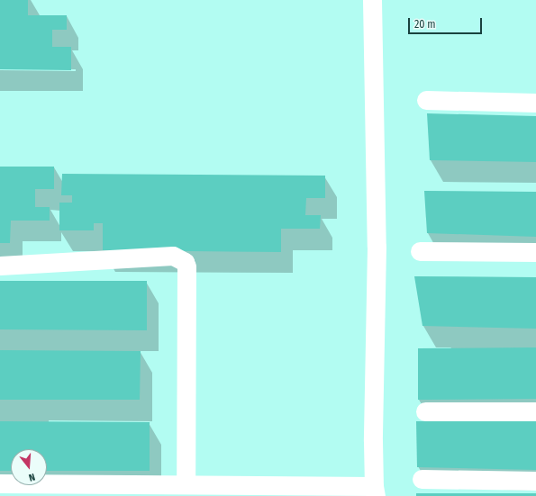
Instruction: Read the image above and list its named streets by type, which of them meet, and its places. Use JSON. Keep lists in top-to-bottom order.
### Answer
{
  "scale_bar": "20 m",
  "north": "bottom"
}
